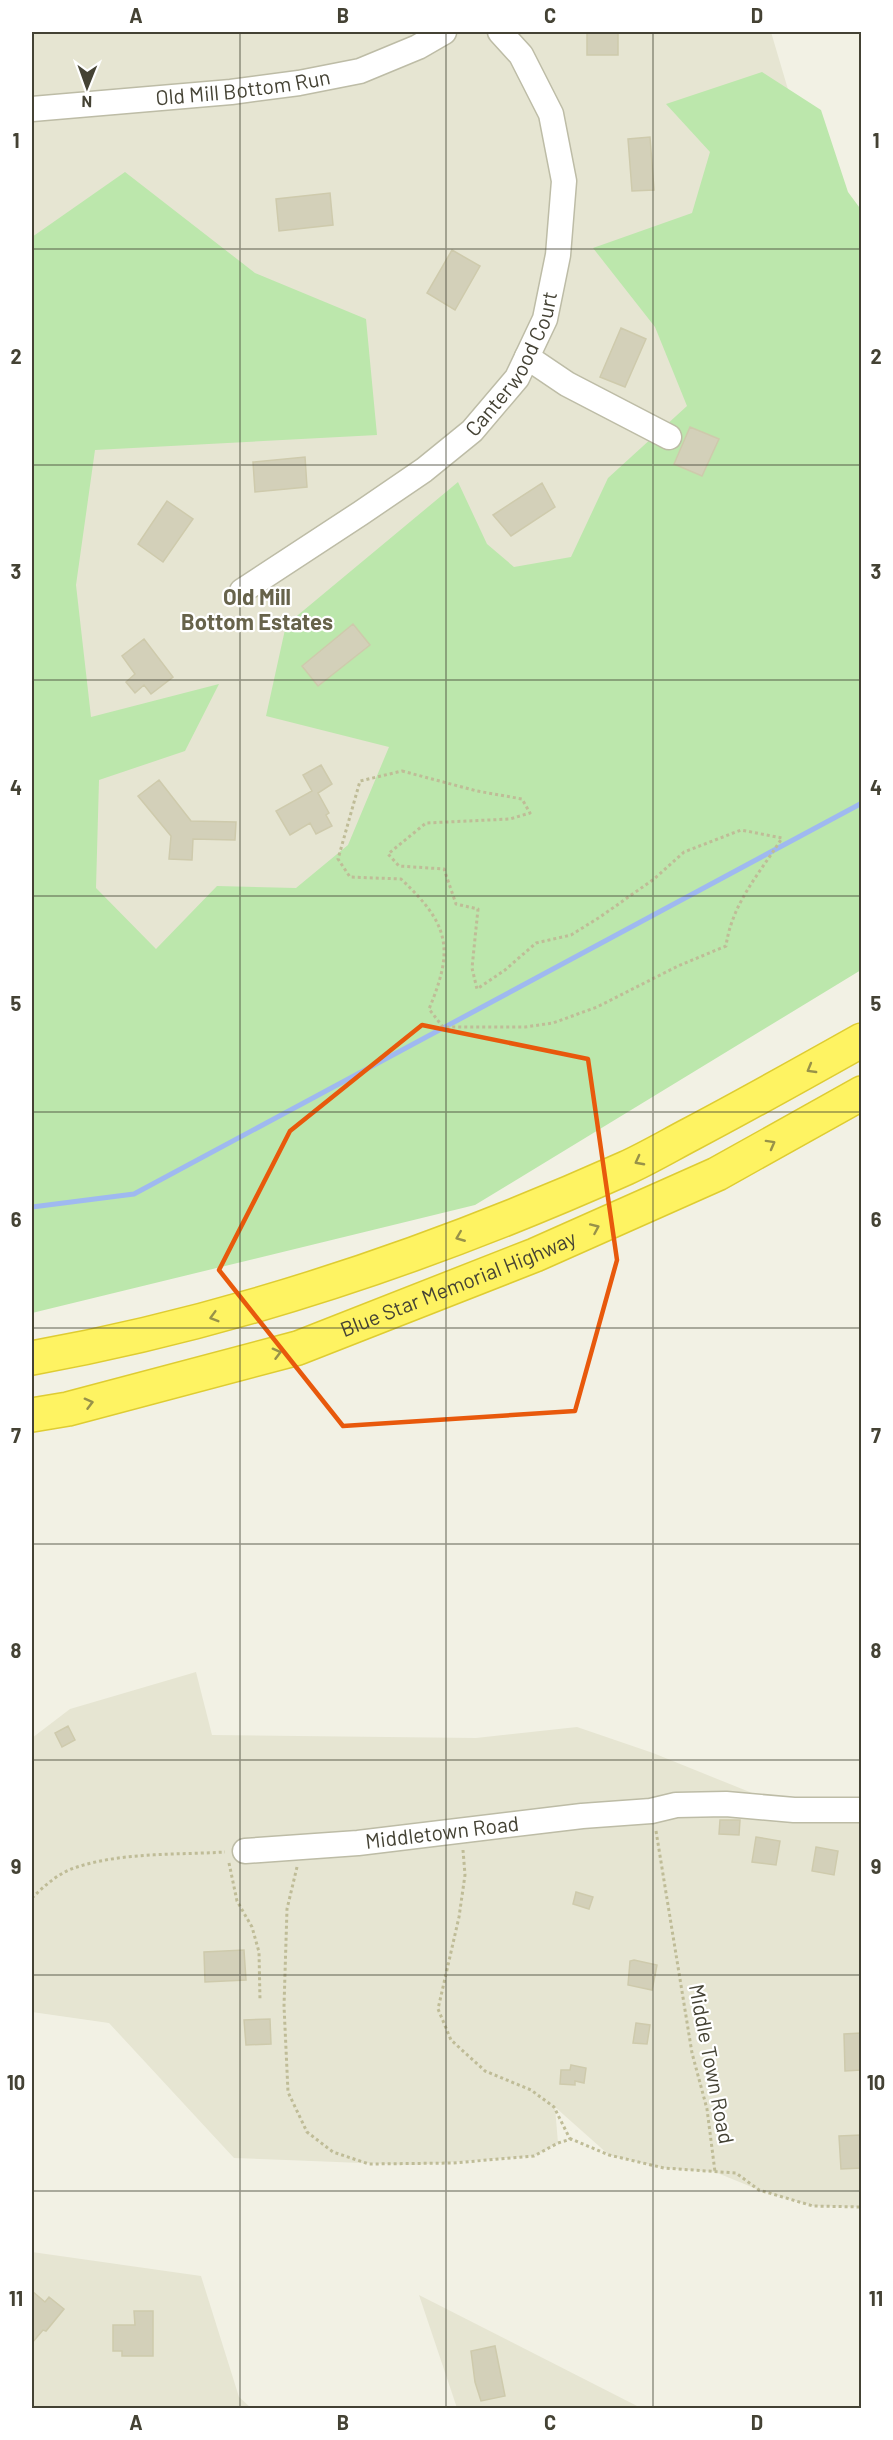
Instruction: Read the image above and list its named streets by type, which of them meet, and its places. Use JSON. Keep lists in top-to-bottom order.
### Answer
{
  "streets": {
    "highway": ["Blue Star Memorial Highway"],
    "street": ["Old Mill Bottom Run", "Canterwood Court", "Middletown Road"],
    "path": ["Middle Town Road"]
  },
  "crossings": [
    ["Middletown Road", "Middle Town Road"]
  ],
  "districts": ["Old Mill Bottom Estates"],
  "north": "bottom",
  "grid": {
    "columns": [
      "A",
      "B",
      "C",
      "D"
    ],
    "rows": [
      "1",
      "2",
      "3",
      "4",
      "5",
      "6",
      "7",
      "8",
      "9",
      "10",
      "11"
    ]
  }
}
